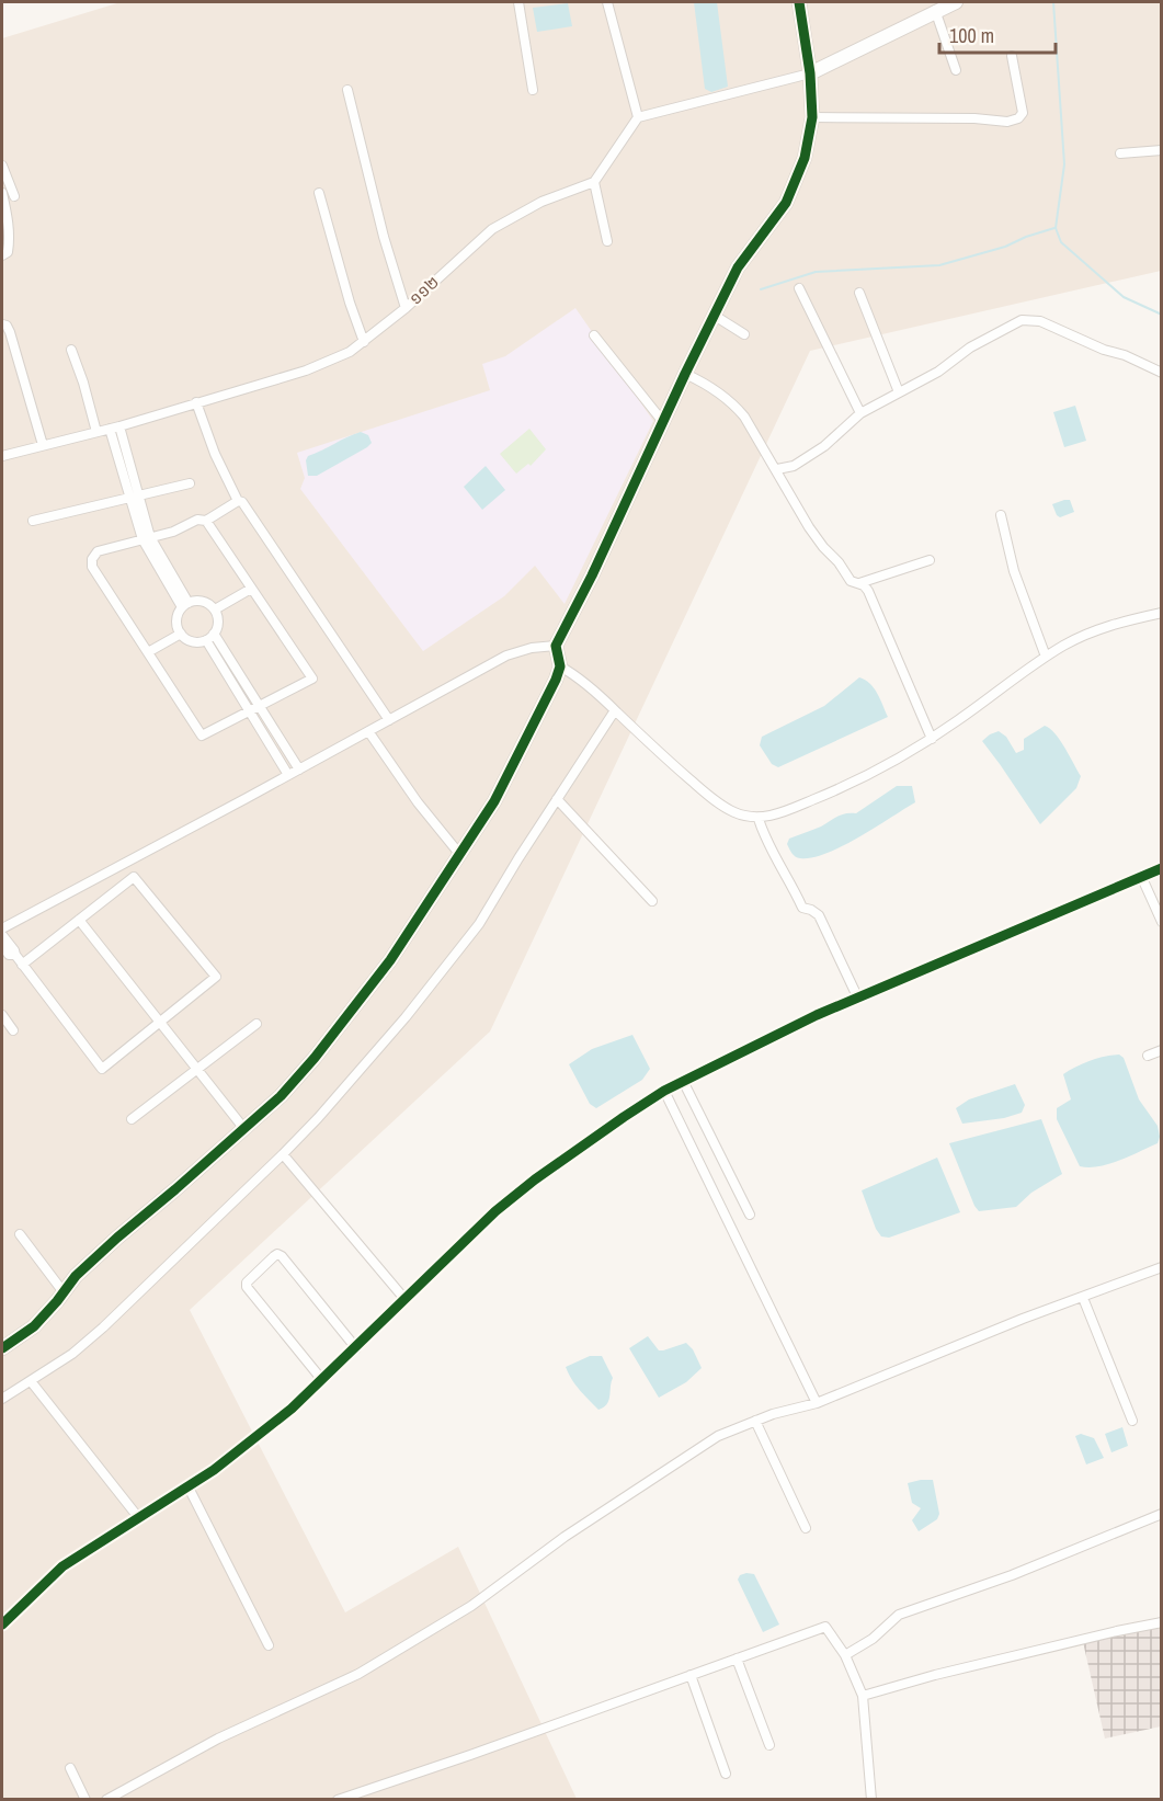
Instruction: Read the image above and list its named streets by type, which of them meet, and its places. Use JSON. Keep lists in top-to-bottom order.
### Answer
{
  "streets": {
    "street": ["១១២"]
  },
  "scale_bar": "100 m"
}
